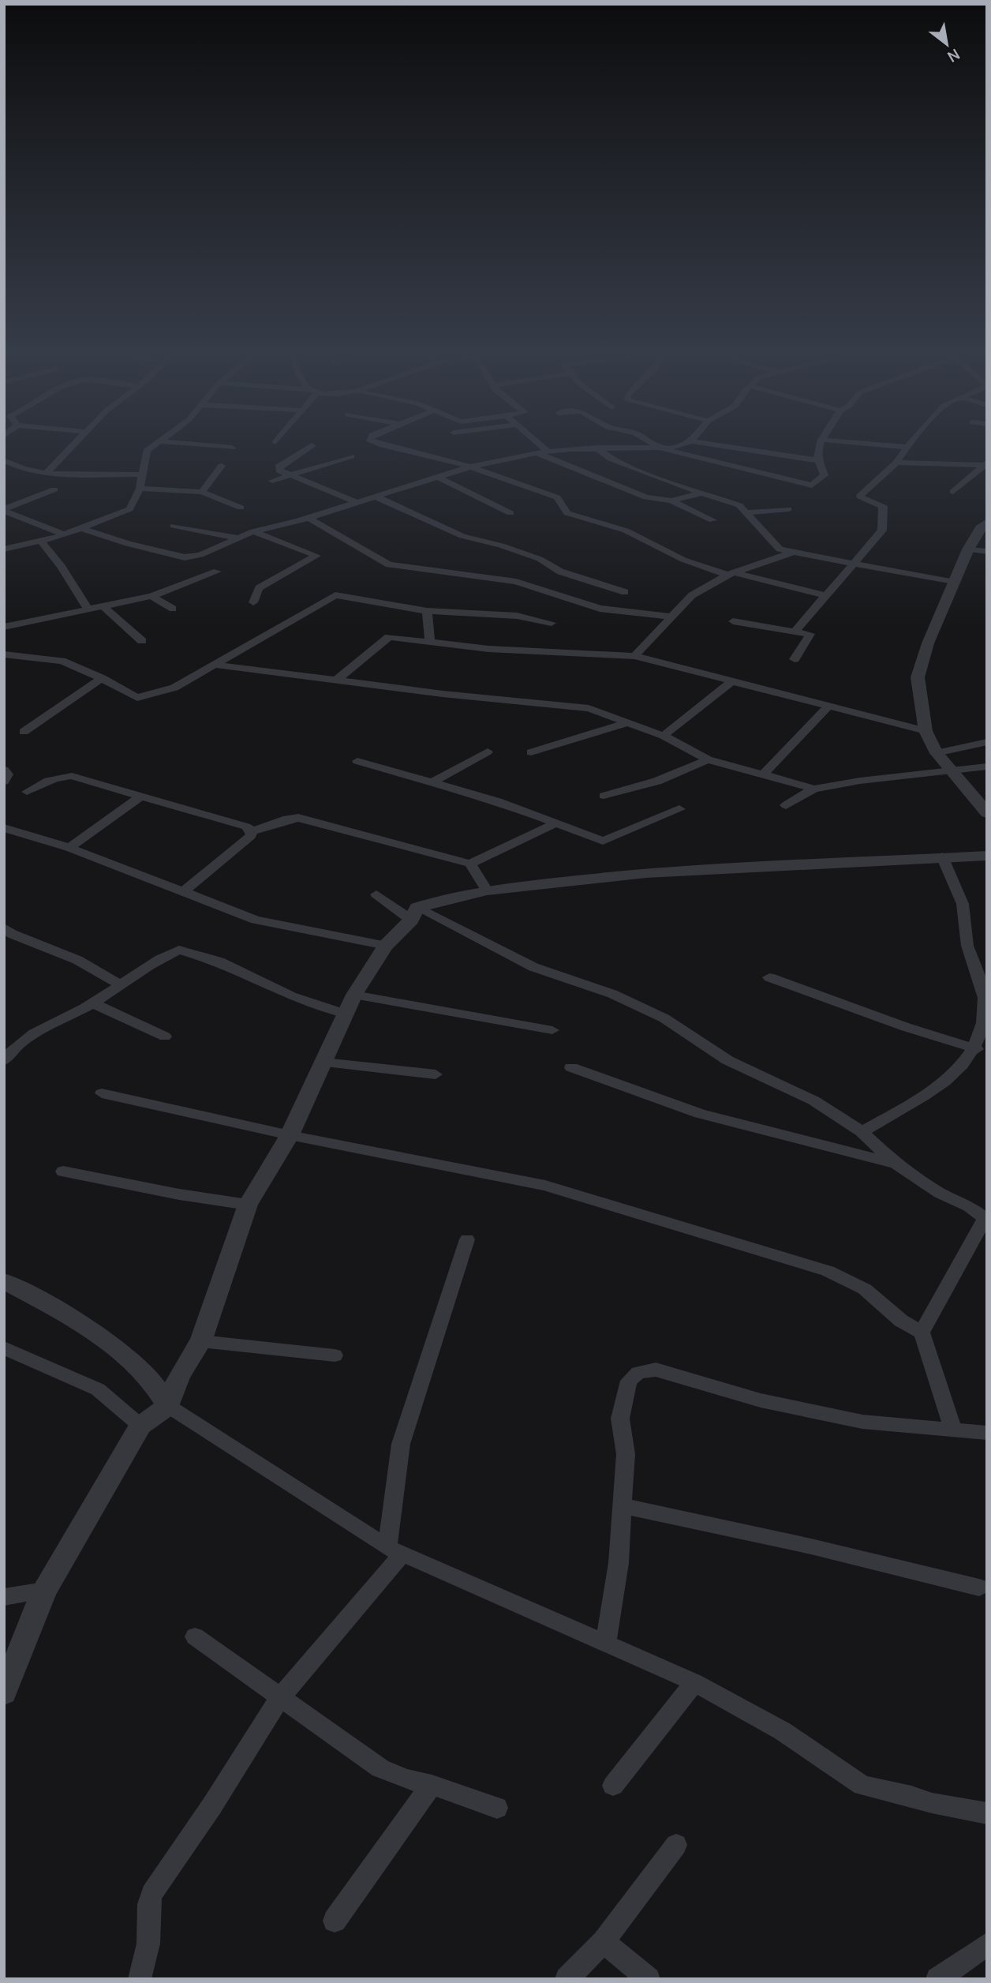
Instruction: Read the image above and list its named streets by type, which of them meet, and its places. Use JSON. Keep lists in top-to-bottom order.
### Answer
{
  "north": "bottom right"
}
